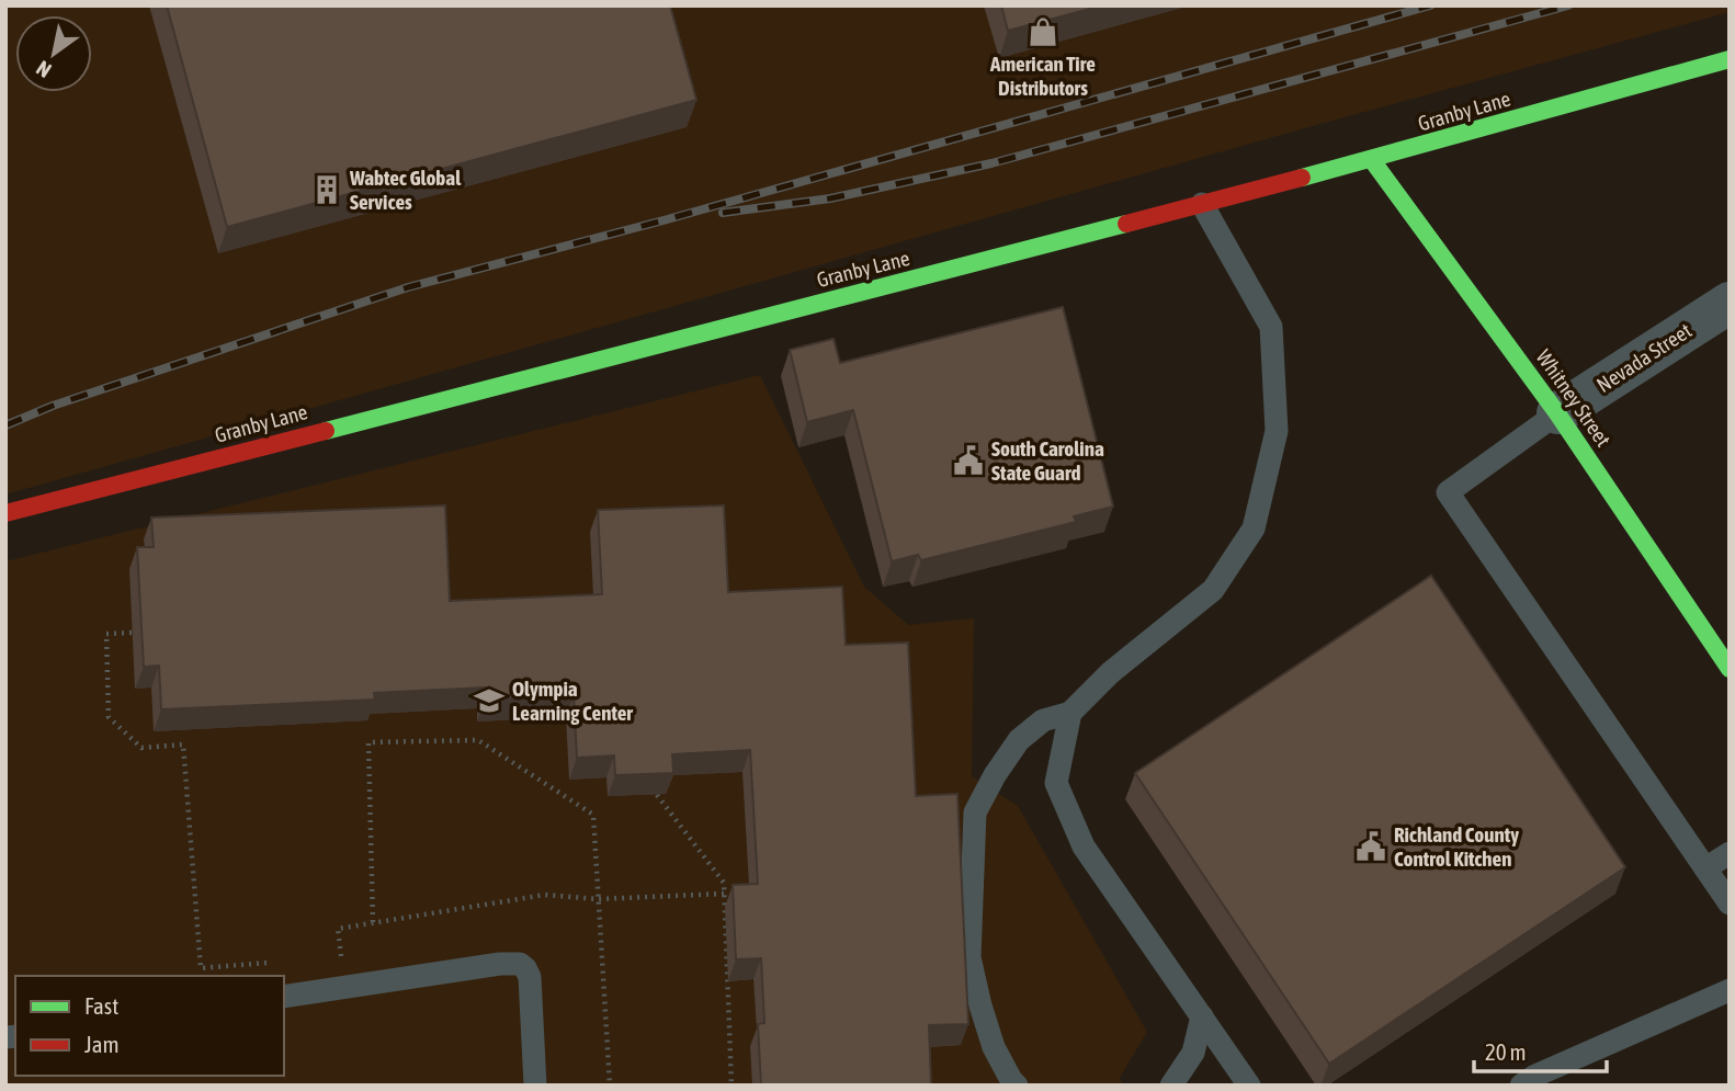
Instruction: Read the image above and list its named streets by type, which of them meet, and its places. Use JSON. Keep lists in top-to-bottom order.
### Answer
{
  "streets": {
    "street": ["Granby Lane", "Nevada Street", "Whitney Street"]
  },
  "crossings": [
    ["Granby Lane", "Whitney Street"],
    ["Nevada Street", "Whitney Street"]
  ],
  "places": {
    "shop": ["American Tire Distributors"],
    "building": ["Wabtec Global Services"],
    "public building": ["South Carolina State Guard", "Richland County Control Kitchen"],
    "school or university": ["Olympia Learning Center"]
  },
  "legend": ["Fast", "Jam"],
  "scale_bar": "20 m",
  "north": "bottom left"
}
